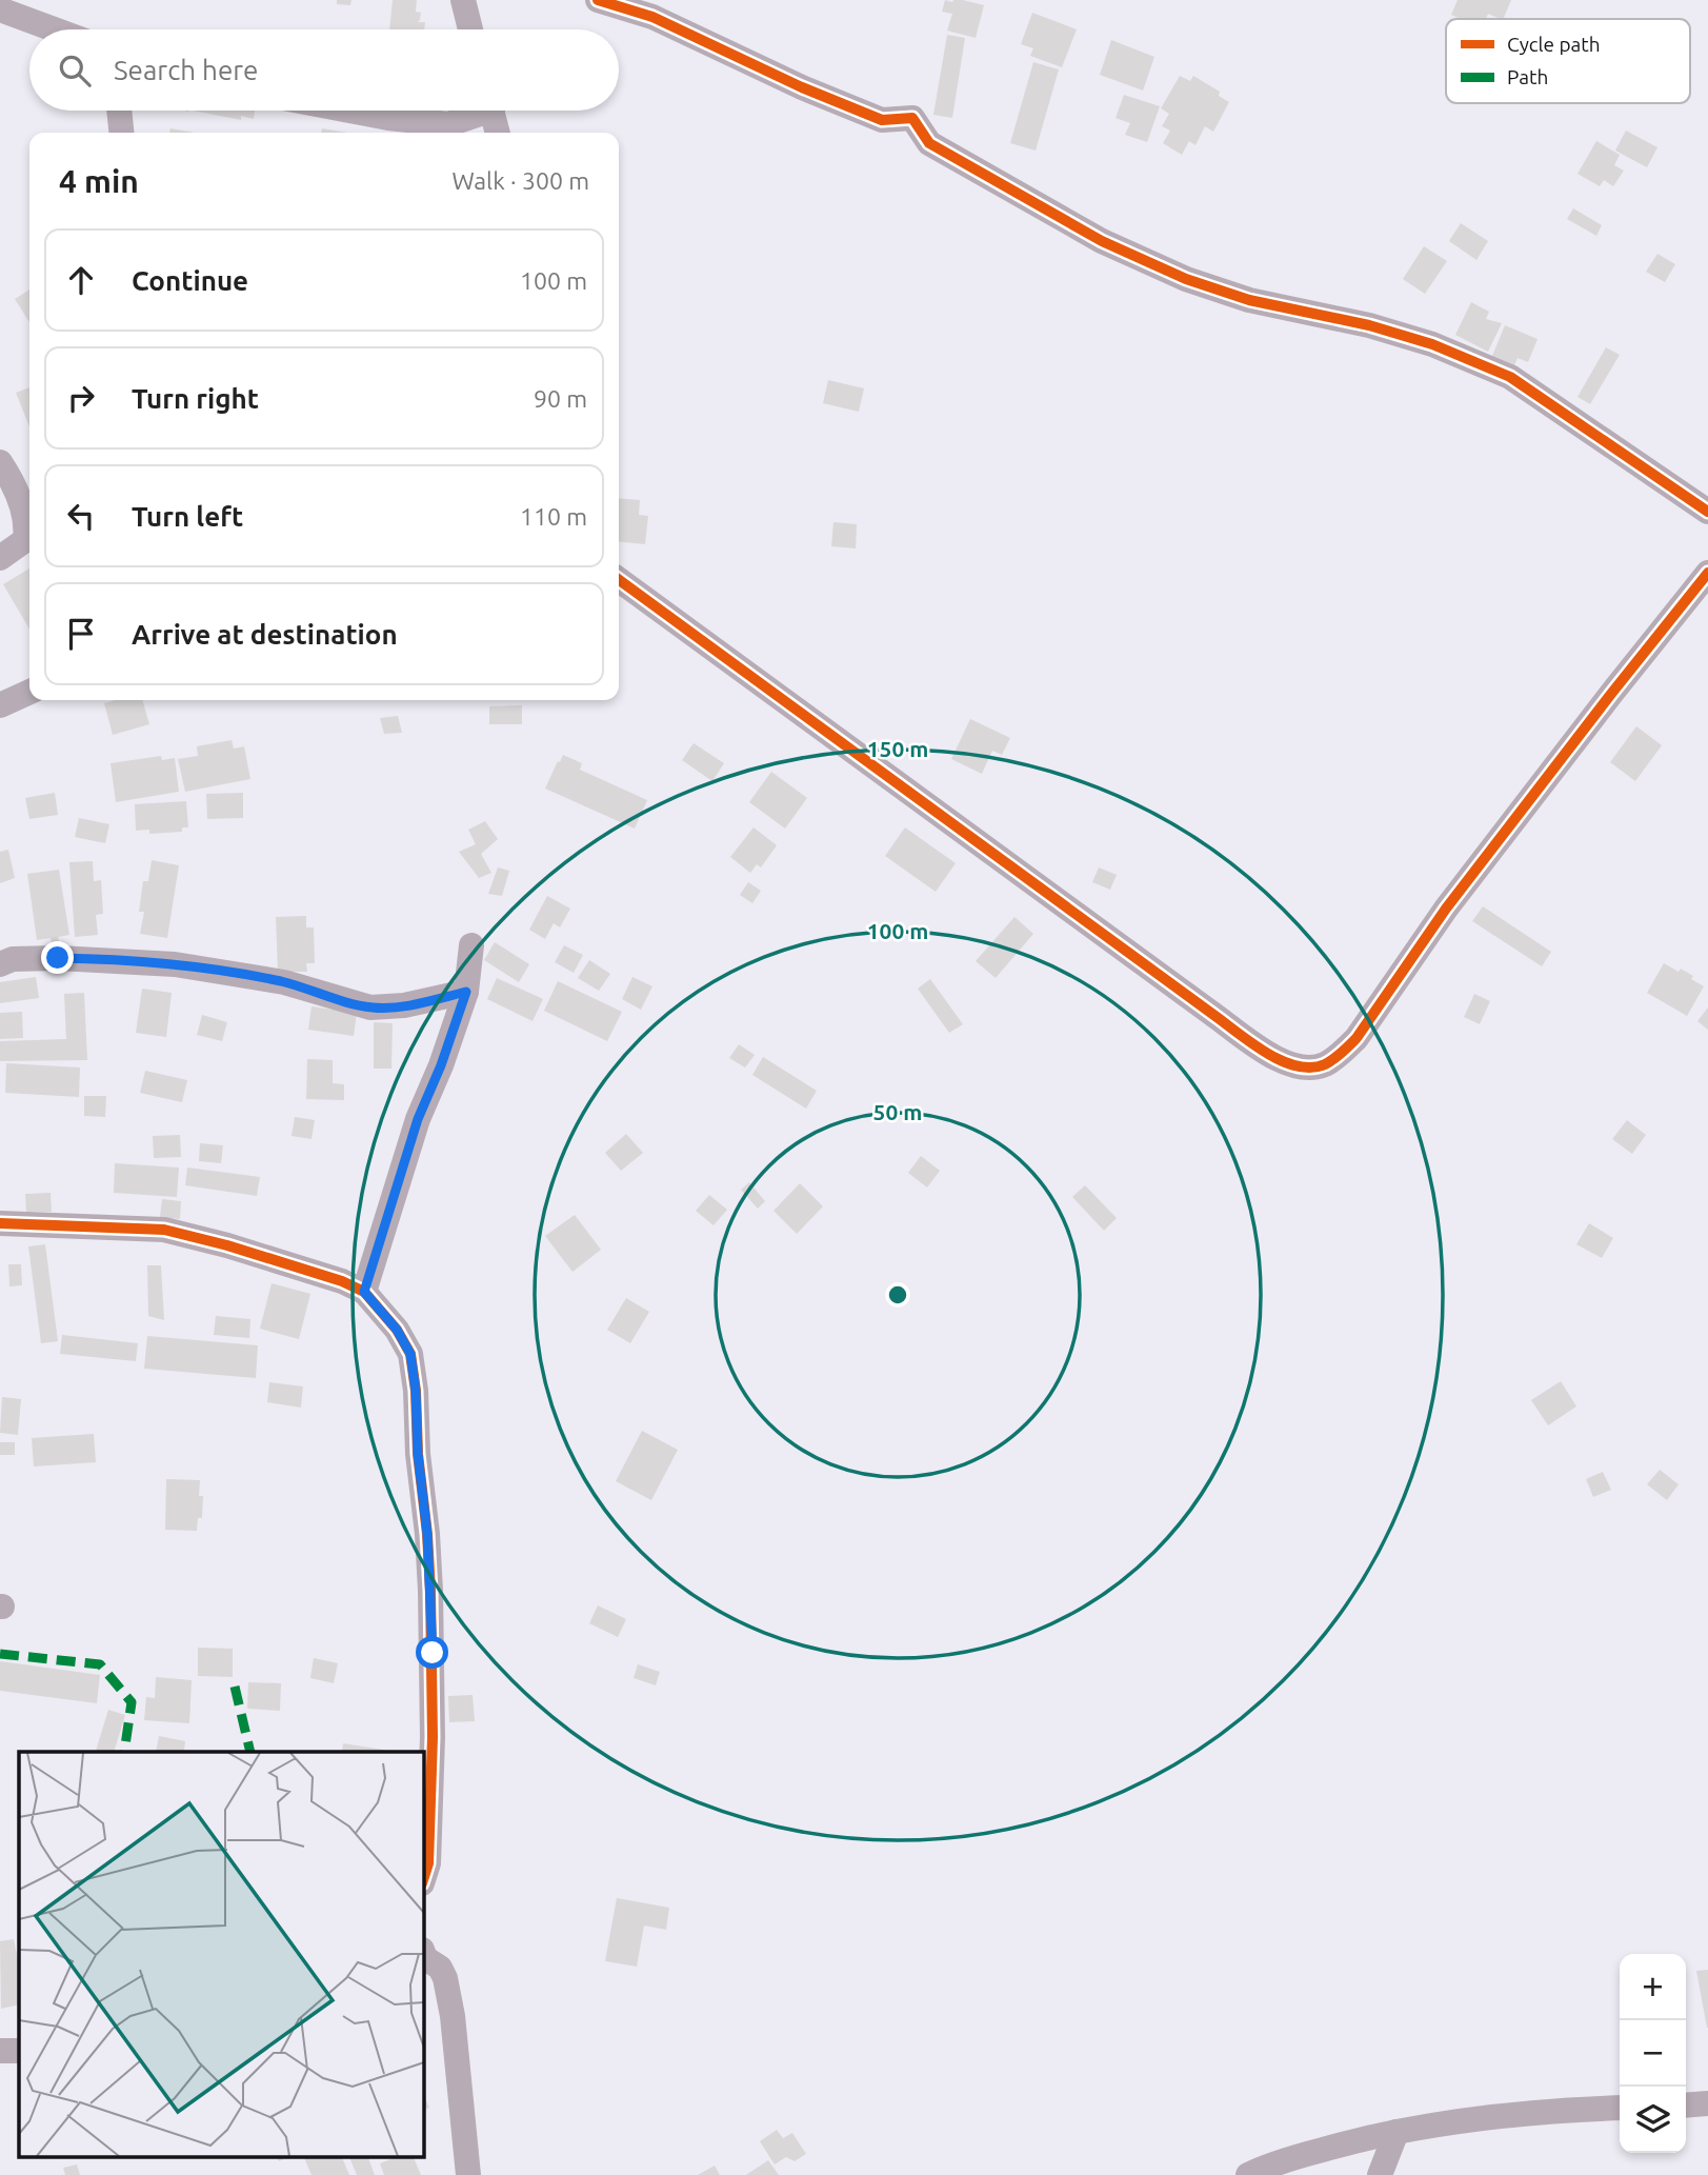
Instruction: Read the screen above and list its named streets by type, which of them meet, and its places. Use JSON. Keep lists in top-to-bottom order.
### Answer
{
  "legend": ["Cycle path", "Path"],
  "page": {
    "search": "Search here",
    "heading": ["4 min", "Walk · 300 m"],
    "list": [
      ["Continue", "100 m"],
      ["Turn right", "90 m"],
      ["Turn left", "110 m"],
      "Arrive at destination"
    ],
    "map_buttons": ["+", "−"]
  },
  "rings": ["150 m", "100 m", "50 m"]
}
